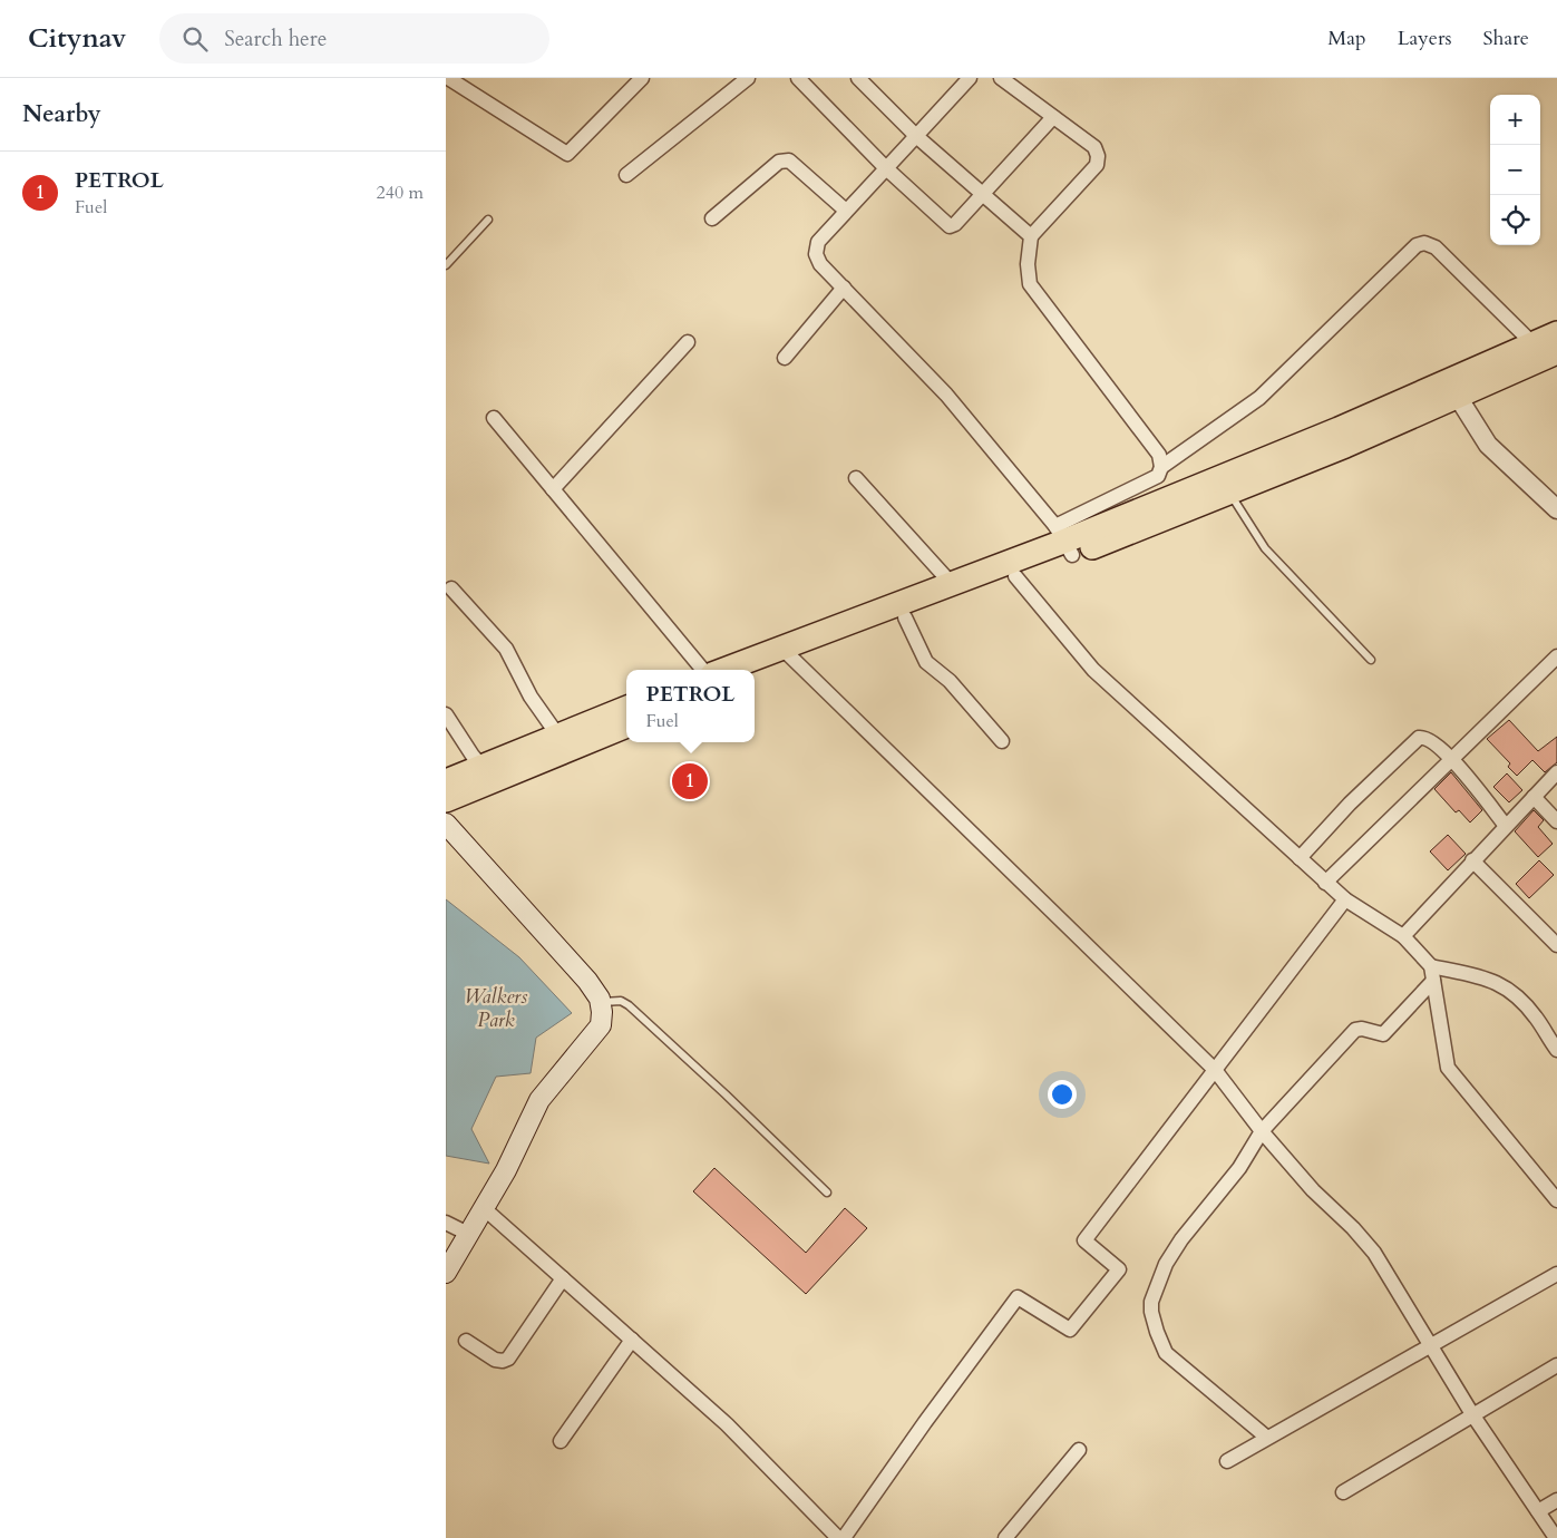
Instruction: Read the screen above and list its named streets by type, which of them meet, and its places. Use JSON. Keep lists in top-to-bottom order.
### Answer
{
  "water": ["Walkers Park"],
  "page": {
    "header": "Citynav",
    "search": "Search here",
    "nav": ["Map", "Layers", "Share"],
    "heading": "Nearby",
    "map_buttons": ["+", "−"],
    "list": [
      {
        "mark": "1",
        "name": "PETROL",
        "note": "Fuel",
        "value": "240 m"
      }
    ],
    "popup": ["PETROL", "Fuel"],
    "pins": "1"
  }
}
